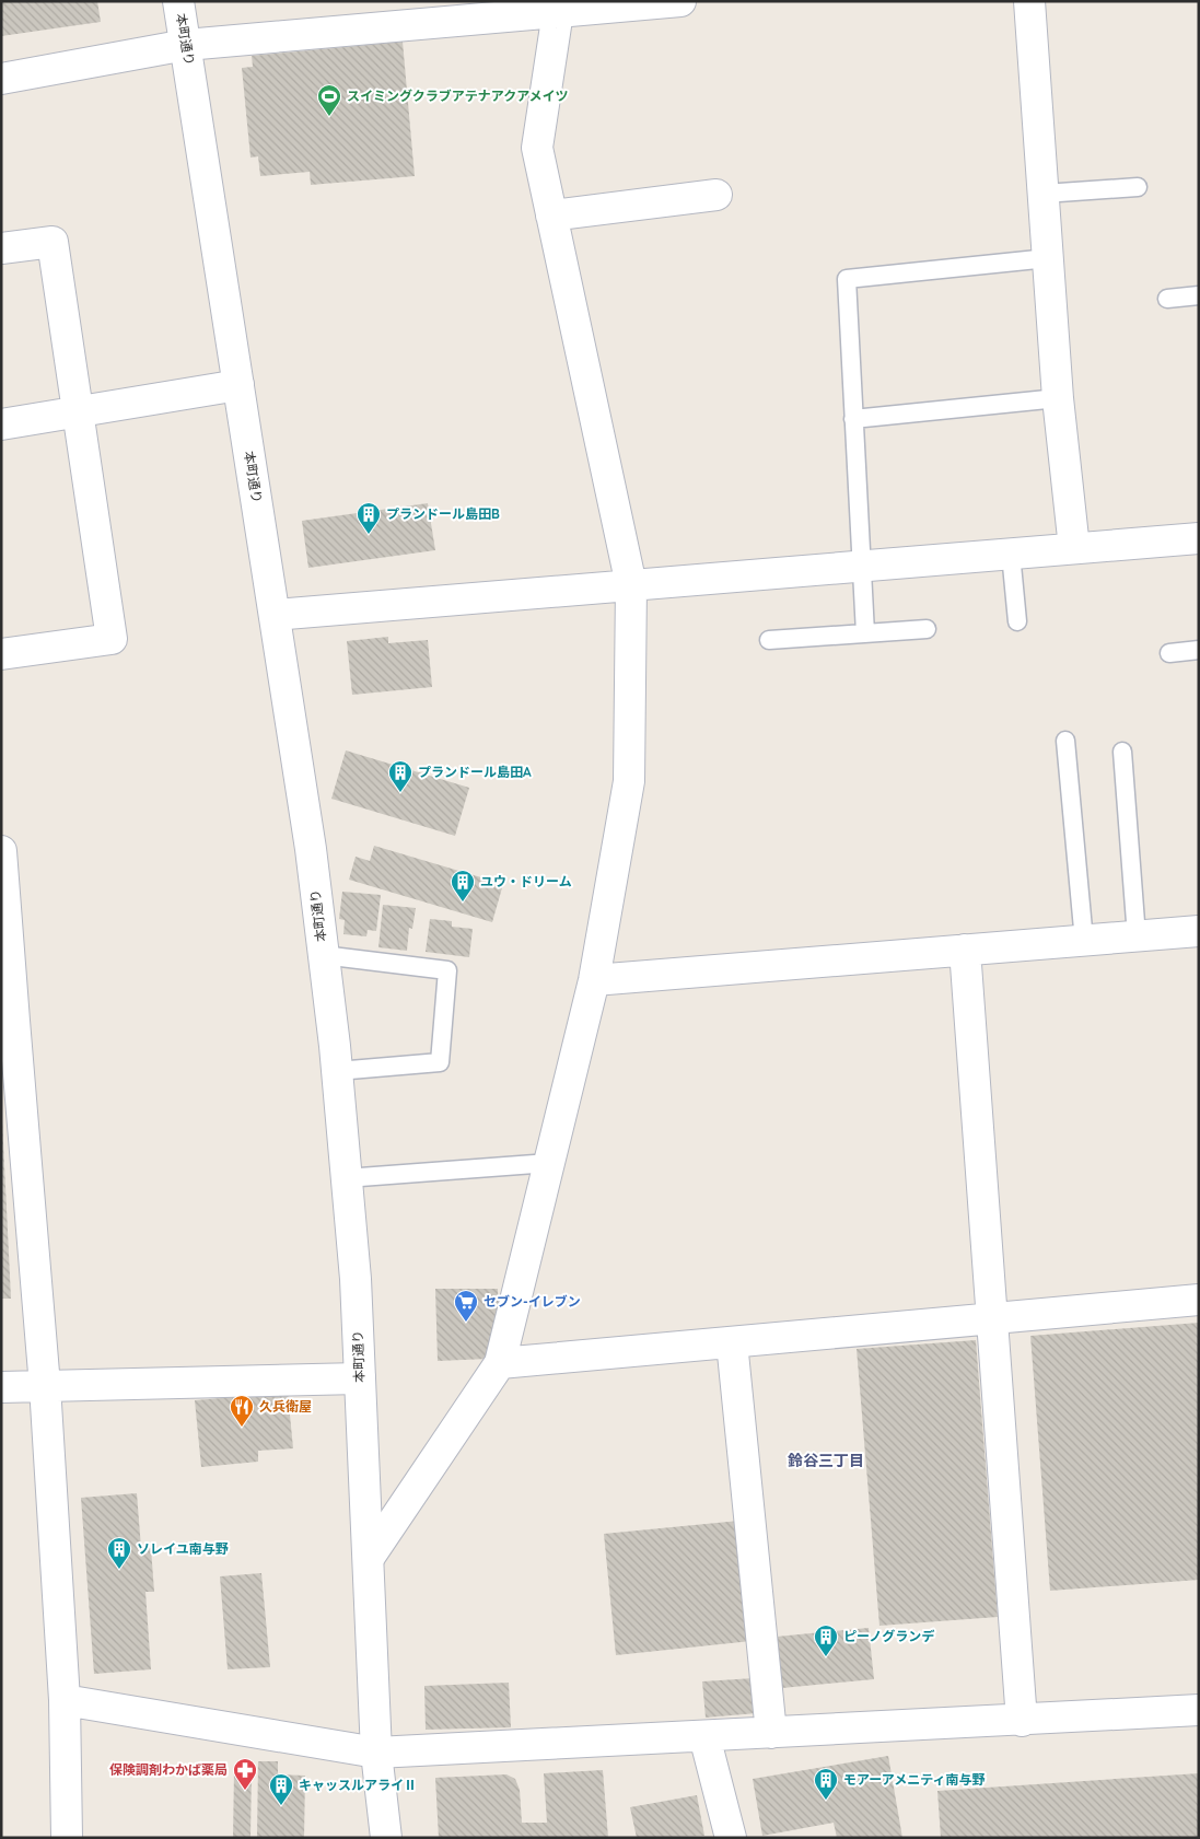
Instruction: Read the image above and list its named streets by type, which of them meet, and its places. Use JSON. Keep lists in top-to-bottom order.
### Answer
{
  "streets": {
    "street": ["本町通り"]
  },
  "districts": ["鈴谷三丁目"],
  "places": {
    "sports": ["スイミングクラブアテナアクアメイツ"],
    "building": [
      "プランドール島田B",
      "プランドール島田A",
      "ユウ・ドリーム",
      "ソレイユ南与野",
      "ピーノグランデ",
      "モアーアメニティ南与野",
      "キャッスルアライⅡ"
    ],
    "supermarket": ["セブン-イレブン"],
    "restaurant": ["久兵衛屋"],
    "pharmacy": ["保険調剤わかば薬局"]
  }
}
